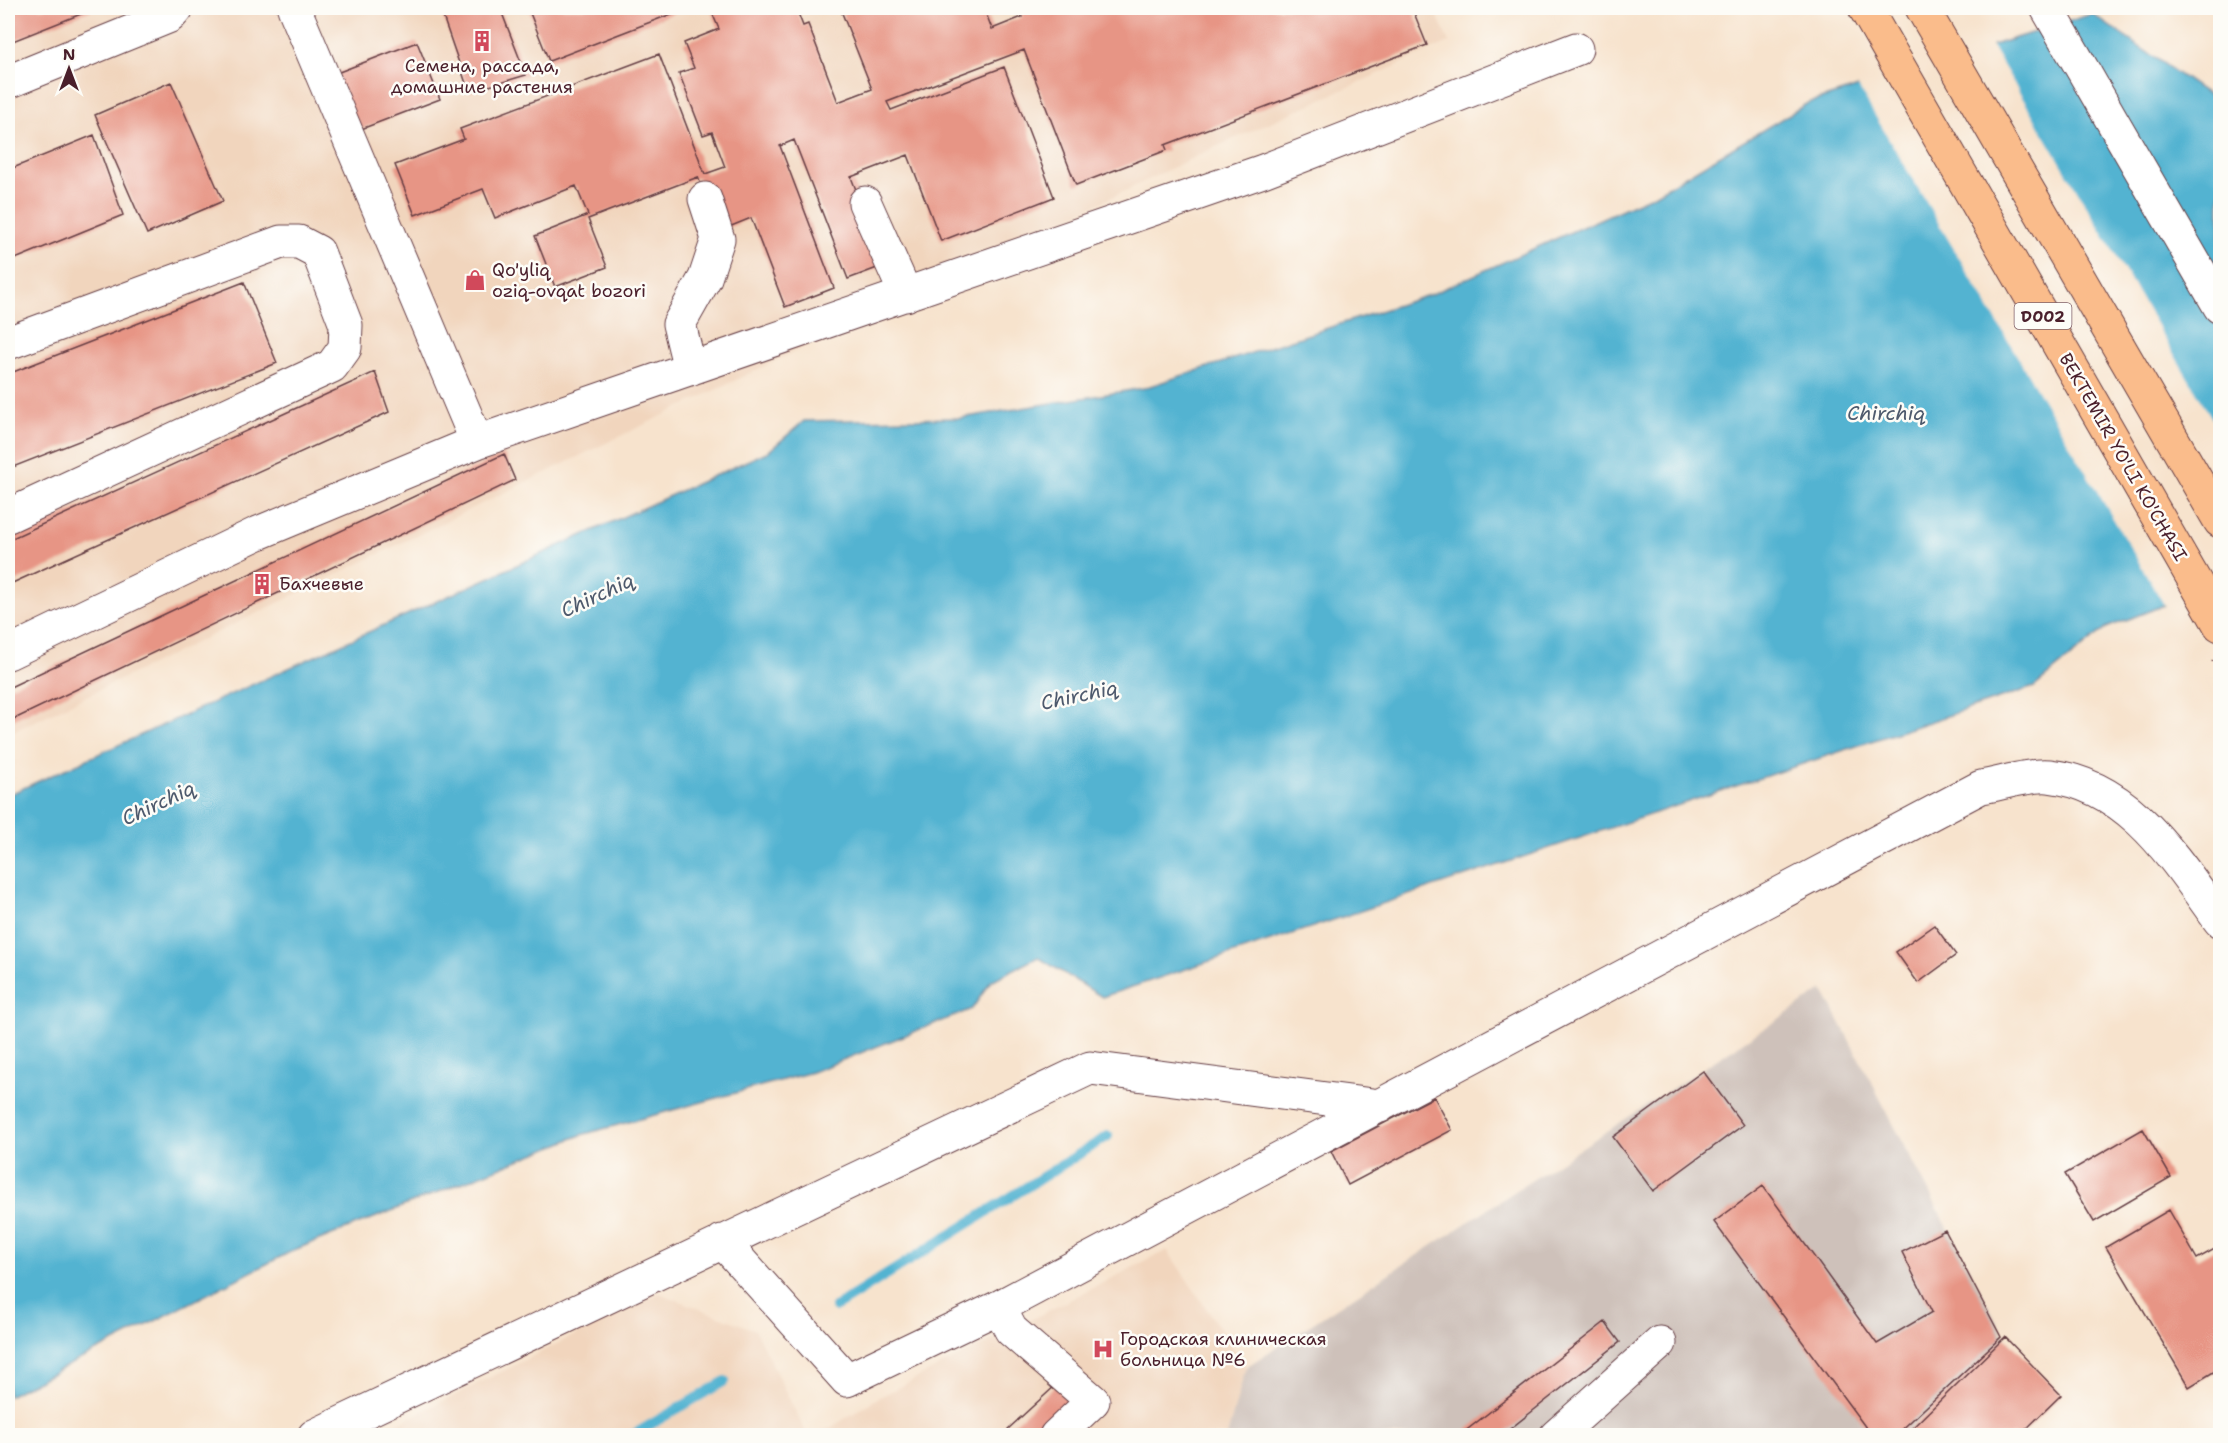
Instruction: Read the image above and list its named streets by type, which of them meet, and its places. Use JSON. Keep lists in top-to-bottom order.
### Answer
{
  "streets": {
    "highway": ["D002", "BEKTEMIR YO'LI KO'CHASI"]
  },
  "water": ["Chirchiq"],
  "places": {
    "building": ["Семена, рассада, домашние растения", "Бахчевые"],
    "shop": ["Qo'yliq oziq-ovqat bozori"],
    "hospital": ["Городская клиническая больница №6"]
  },
  "north": "top"
}
